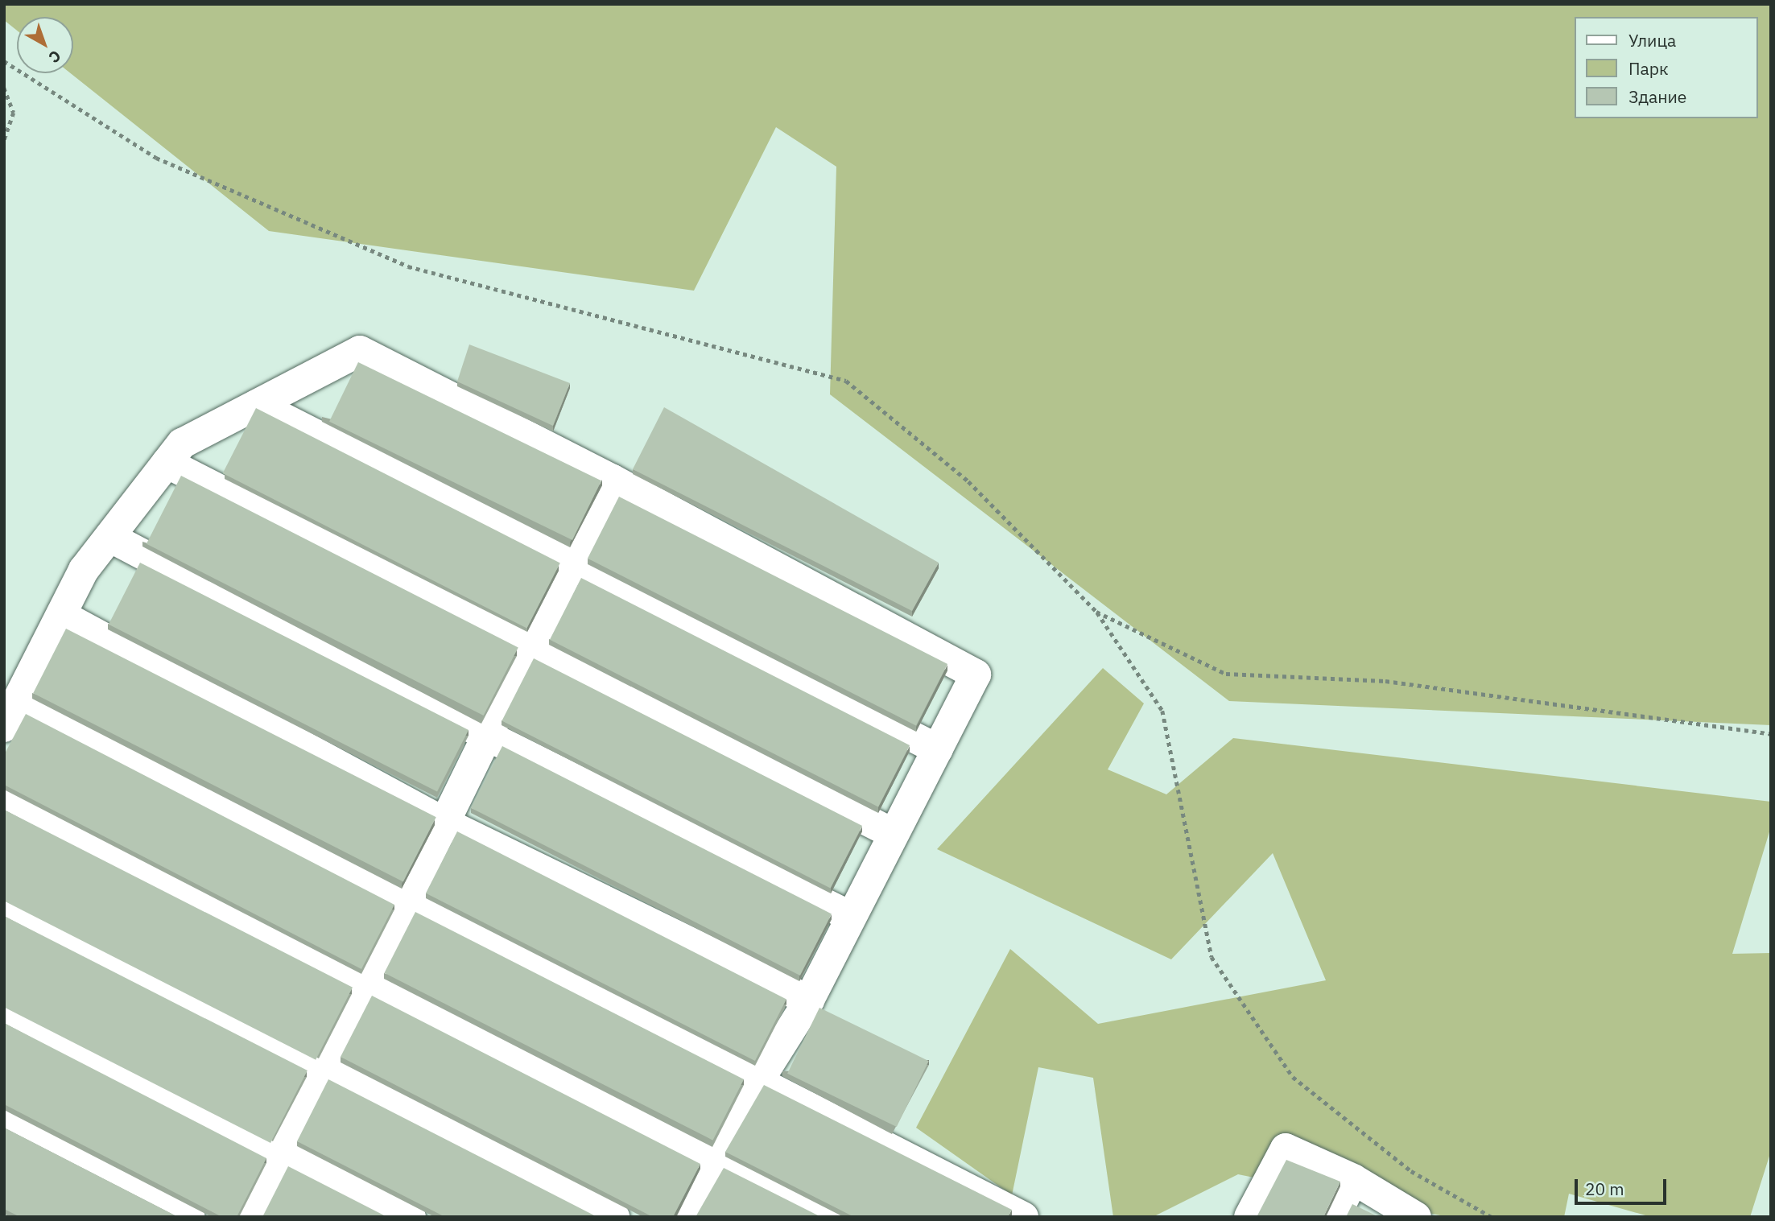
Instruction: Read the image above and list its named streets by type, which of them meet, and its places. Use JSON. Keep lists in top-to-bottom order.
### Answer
{
  "legend": ["Улица", "Парк", "Здание"],
  "scale_bar": "20 m",
  "north": "bottom right"
}
